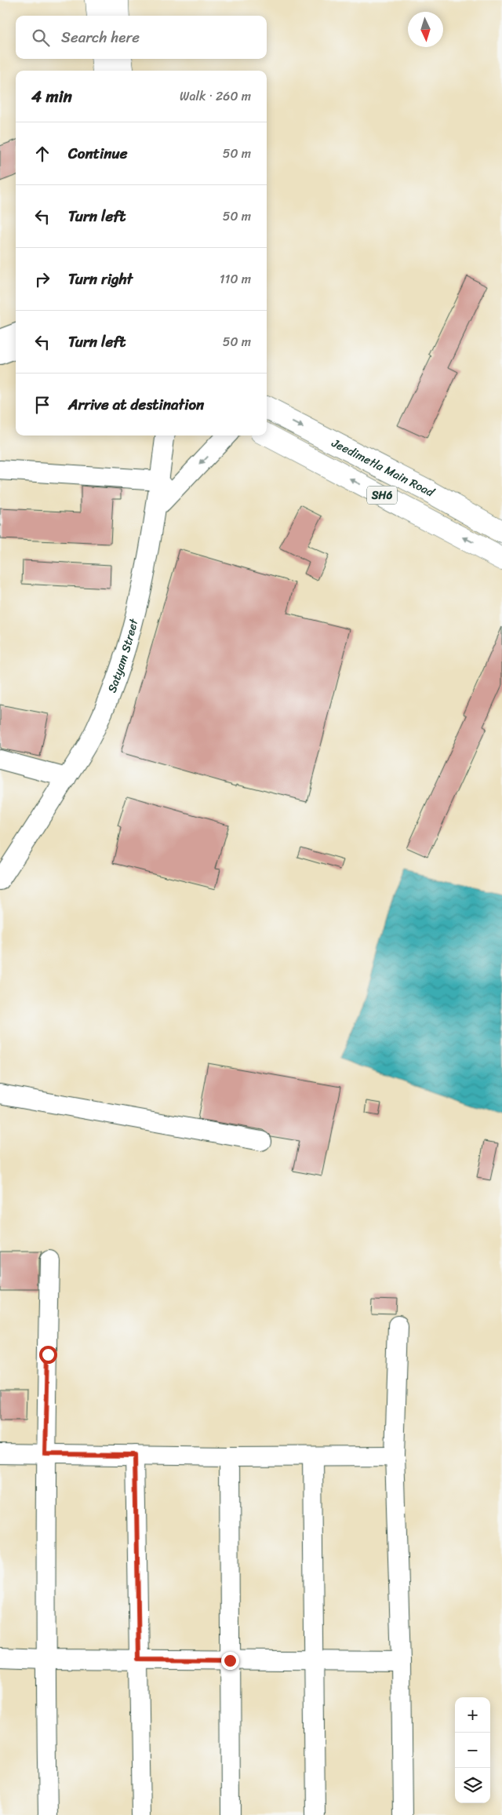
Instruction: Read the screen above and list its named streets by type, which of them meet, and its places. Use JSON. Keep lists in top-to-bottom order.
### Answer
{
  "streets": {
    "main road": ["Jeedimetla Main Road", "SH6"],
    "street": ["Satyam Street"]
  },
  "north": "bottom",
  "page": {
    "search": "Search here",
    "heading": ["4 min", "Walk · 260 m"],
    "list": [
      ["Continue", "50 m"],
      ["Turn left", "50 m"],
      ["Turn right", "110 m"],
      ["Turn left", "50 m"],
      "Arrive at destination"
    ],
    "map_buttons": ["+", "−"]
  }
}
